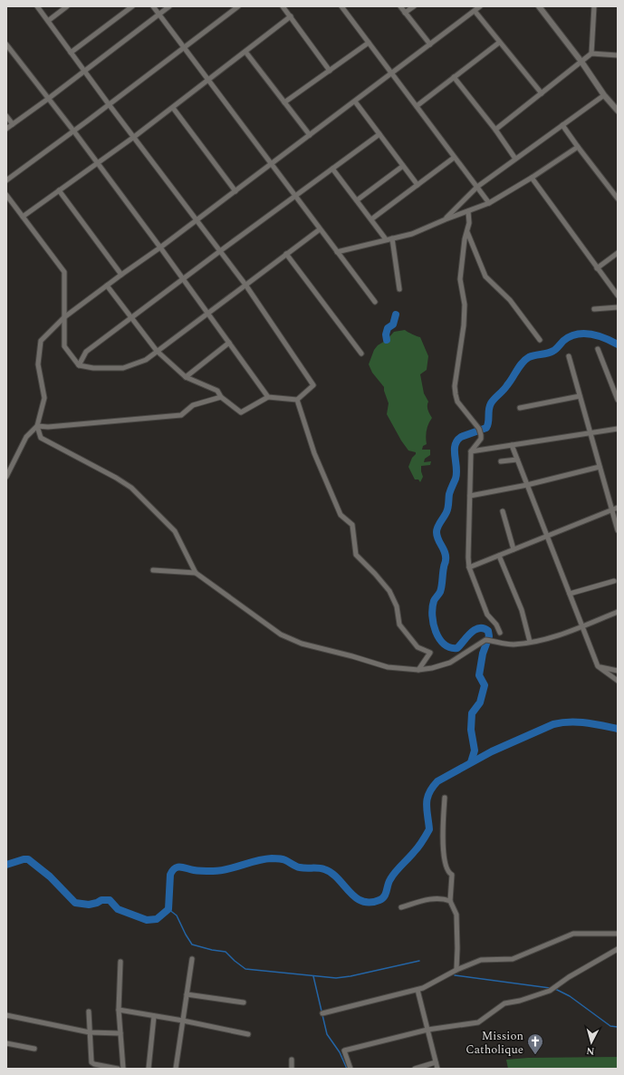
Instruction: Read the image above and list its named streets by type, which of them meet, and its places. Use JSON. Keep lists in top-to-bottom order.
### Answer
{
  "places": {
    "church": ["Mission Catholique"]
  },
  "north": "bottom"
}
